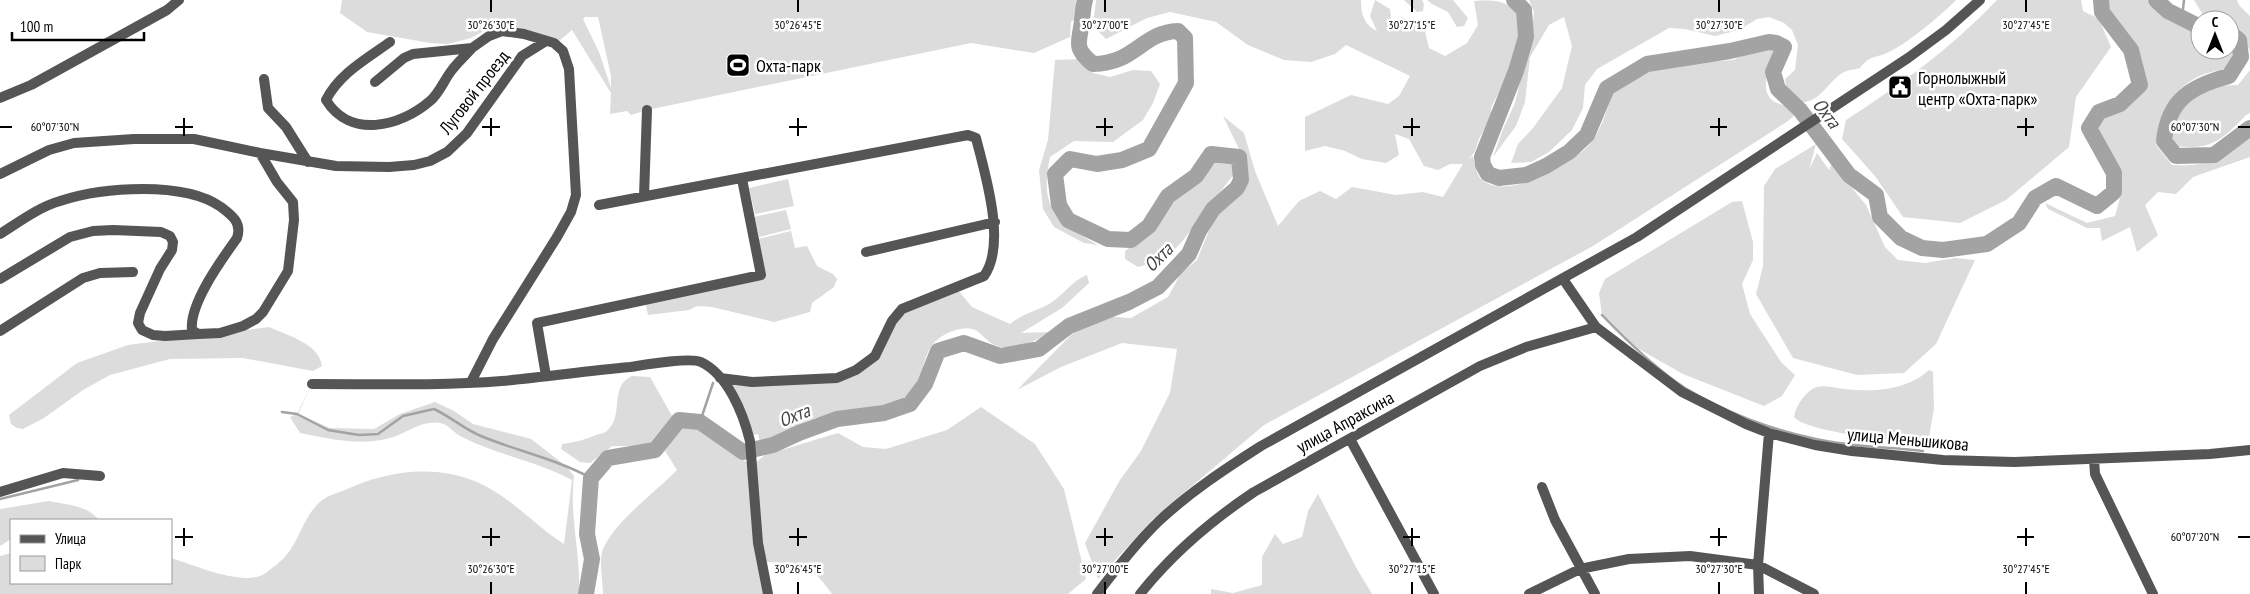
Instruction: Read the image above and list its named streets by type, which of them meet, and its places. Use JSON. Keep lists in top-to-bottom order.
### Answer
{
  "streets": {
    "street": ["Луговой проезд", "улица Апраксина", "улица Меньшикова"]
  },
  "crossings": [
    ["улица Апраксина", "улица Меньшикова"]
  ],
  "water": ["Охта"],
  "places": {
    "sports": ["Охта-парк"],
    "public building": ["Горнолыжный центр «Охта-парк»"]
  },
  "legend": ["Улица", "Парк"],
  "scale_bar": "100 m",
  "north": "top",
  "coordinates": [
    "30°26'30\"E",
    "30°26'45\"E",
    "30°27'00\"E",
    "30°27'15\"E",
    "30°27'30\"E",
    "30°27'45\"E",
    "60°07'30\"N",
    "60°07'20\"N"
  ]
}
